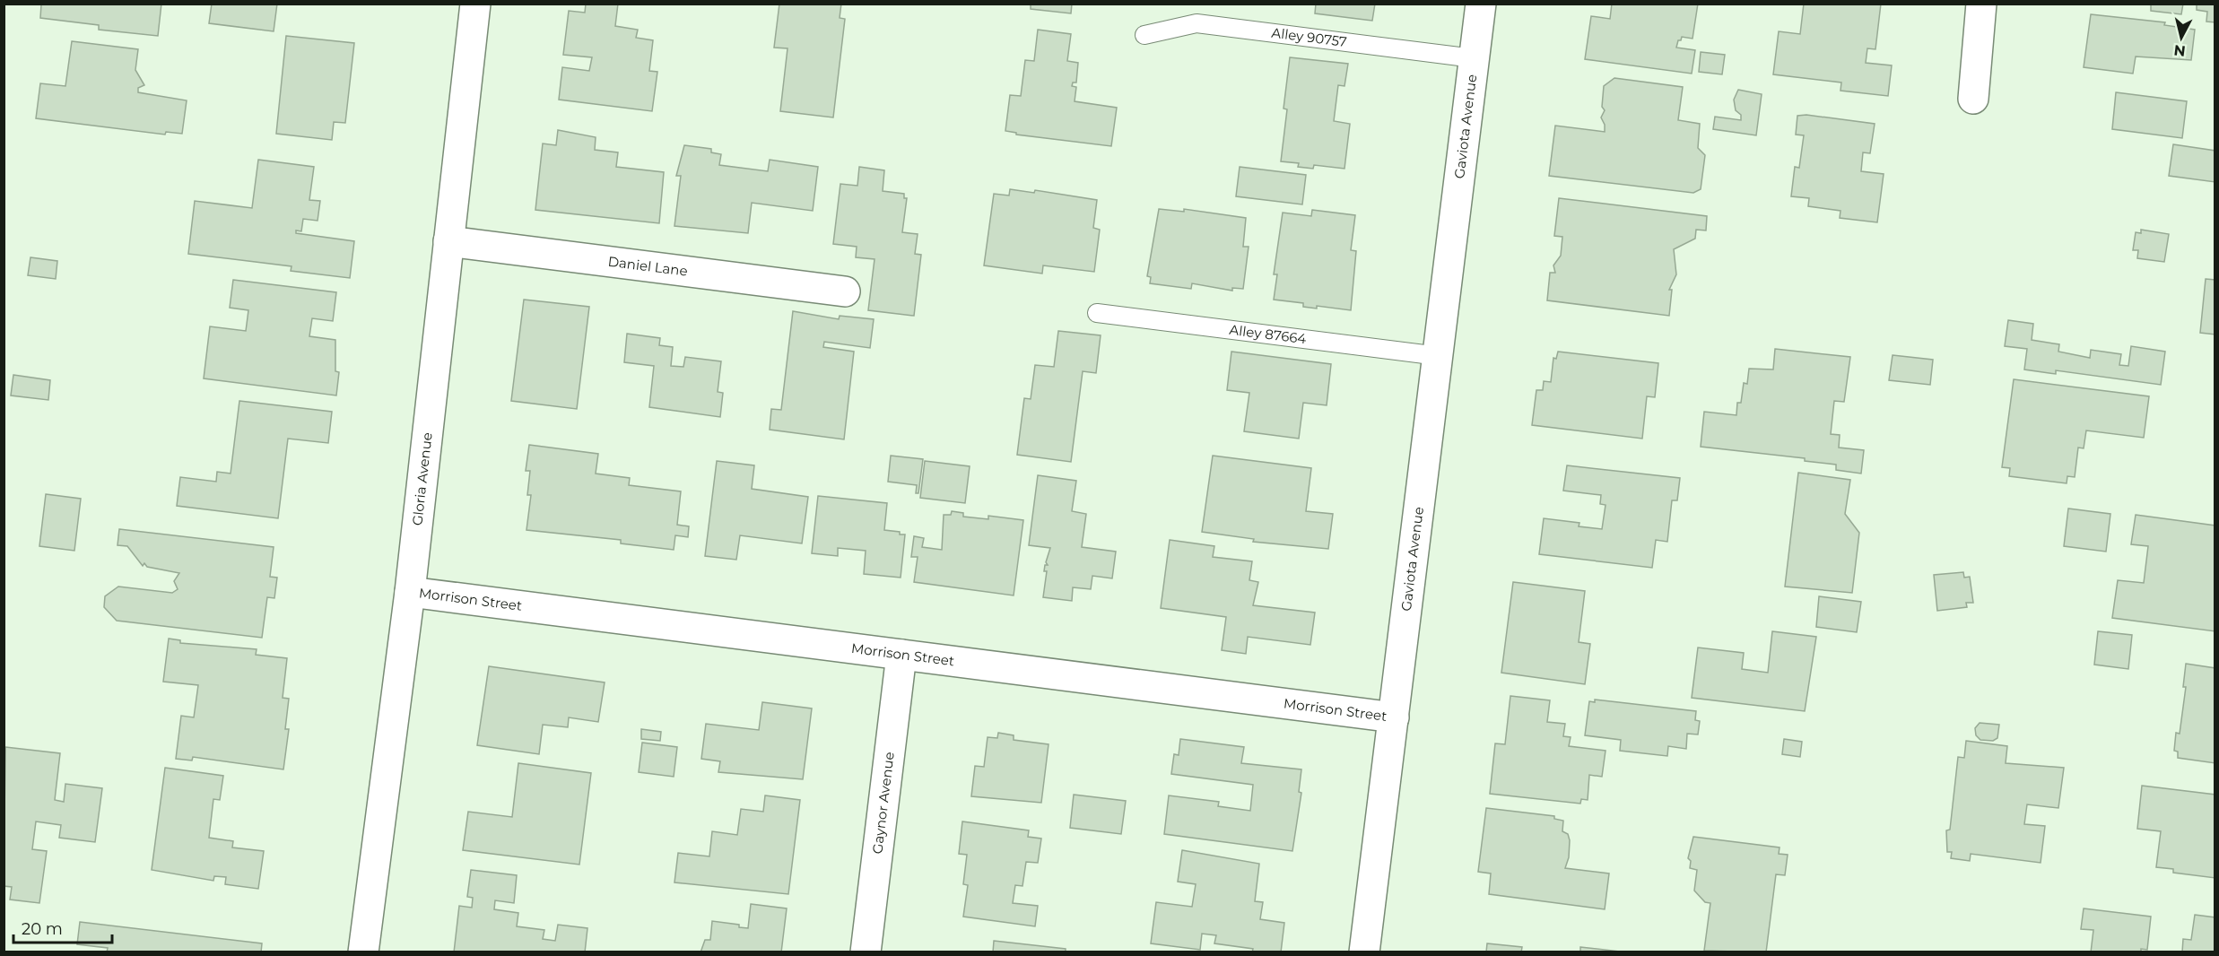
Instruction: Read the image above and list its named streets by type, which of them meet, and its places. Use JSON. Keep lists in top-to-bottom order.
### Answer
{
  "streets": {
    "street": [
      "Gaviota Avenue",
      "Daniel Lane",
      "Gloria Avenue",
      "Morrison Street",
      "Gaynor Avenue"
    ],
    "lane": ["Alley 90757", "Alley 87664"]
  },
  "crossings": [
    ["Alley 90757", "Gaviota Avenue"],
    ["Gaviota Avenue", "Alley 87664"],
    ["Gaviota Avenue", "Morrison Street"],
    ["Daniel Lane", "Gloria Avenue"],
    ["Gloria Avenue", "Morrison Street"],
    ["Morrison Street", "Gaynor Avenue"]
  ],
  "scale_bar": "20 m",
  "north": "bottom"
}
